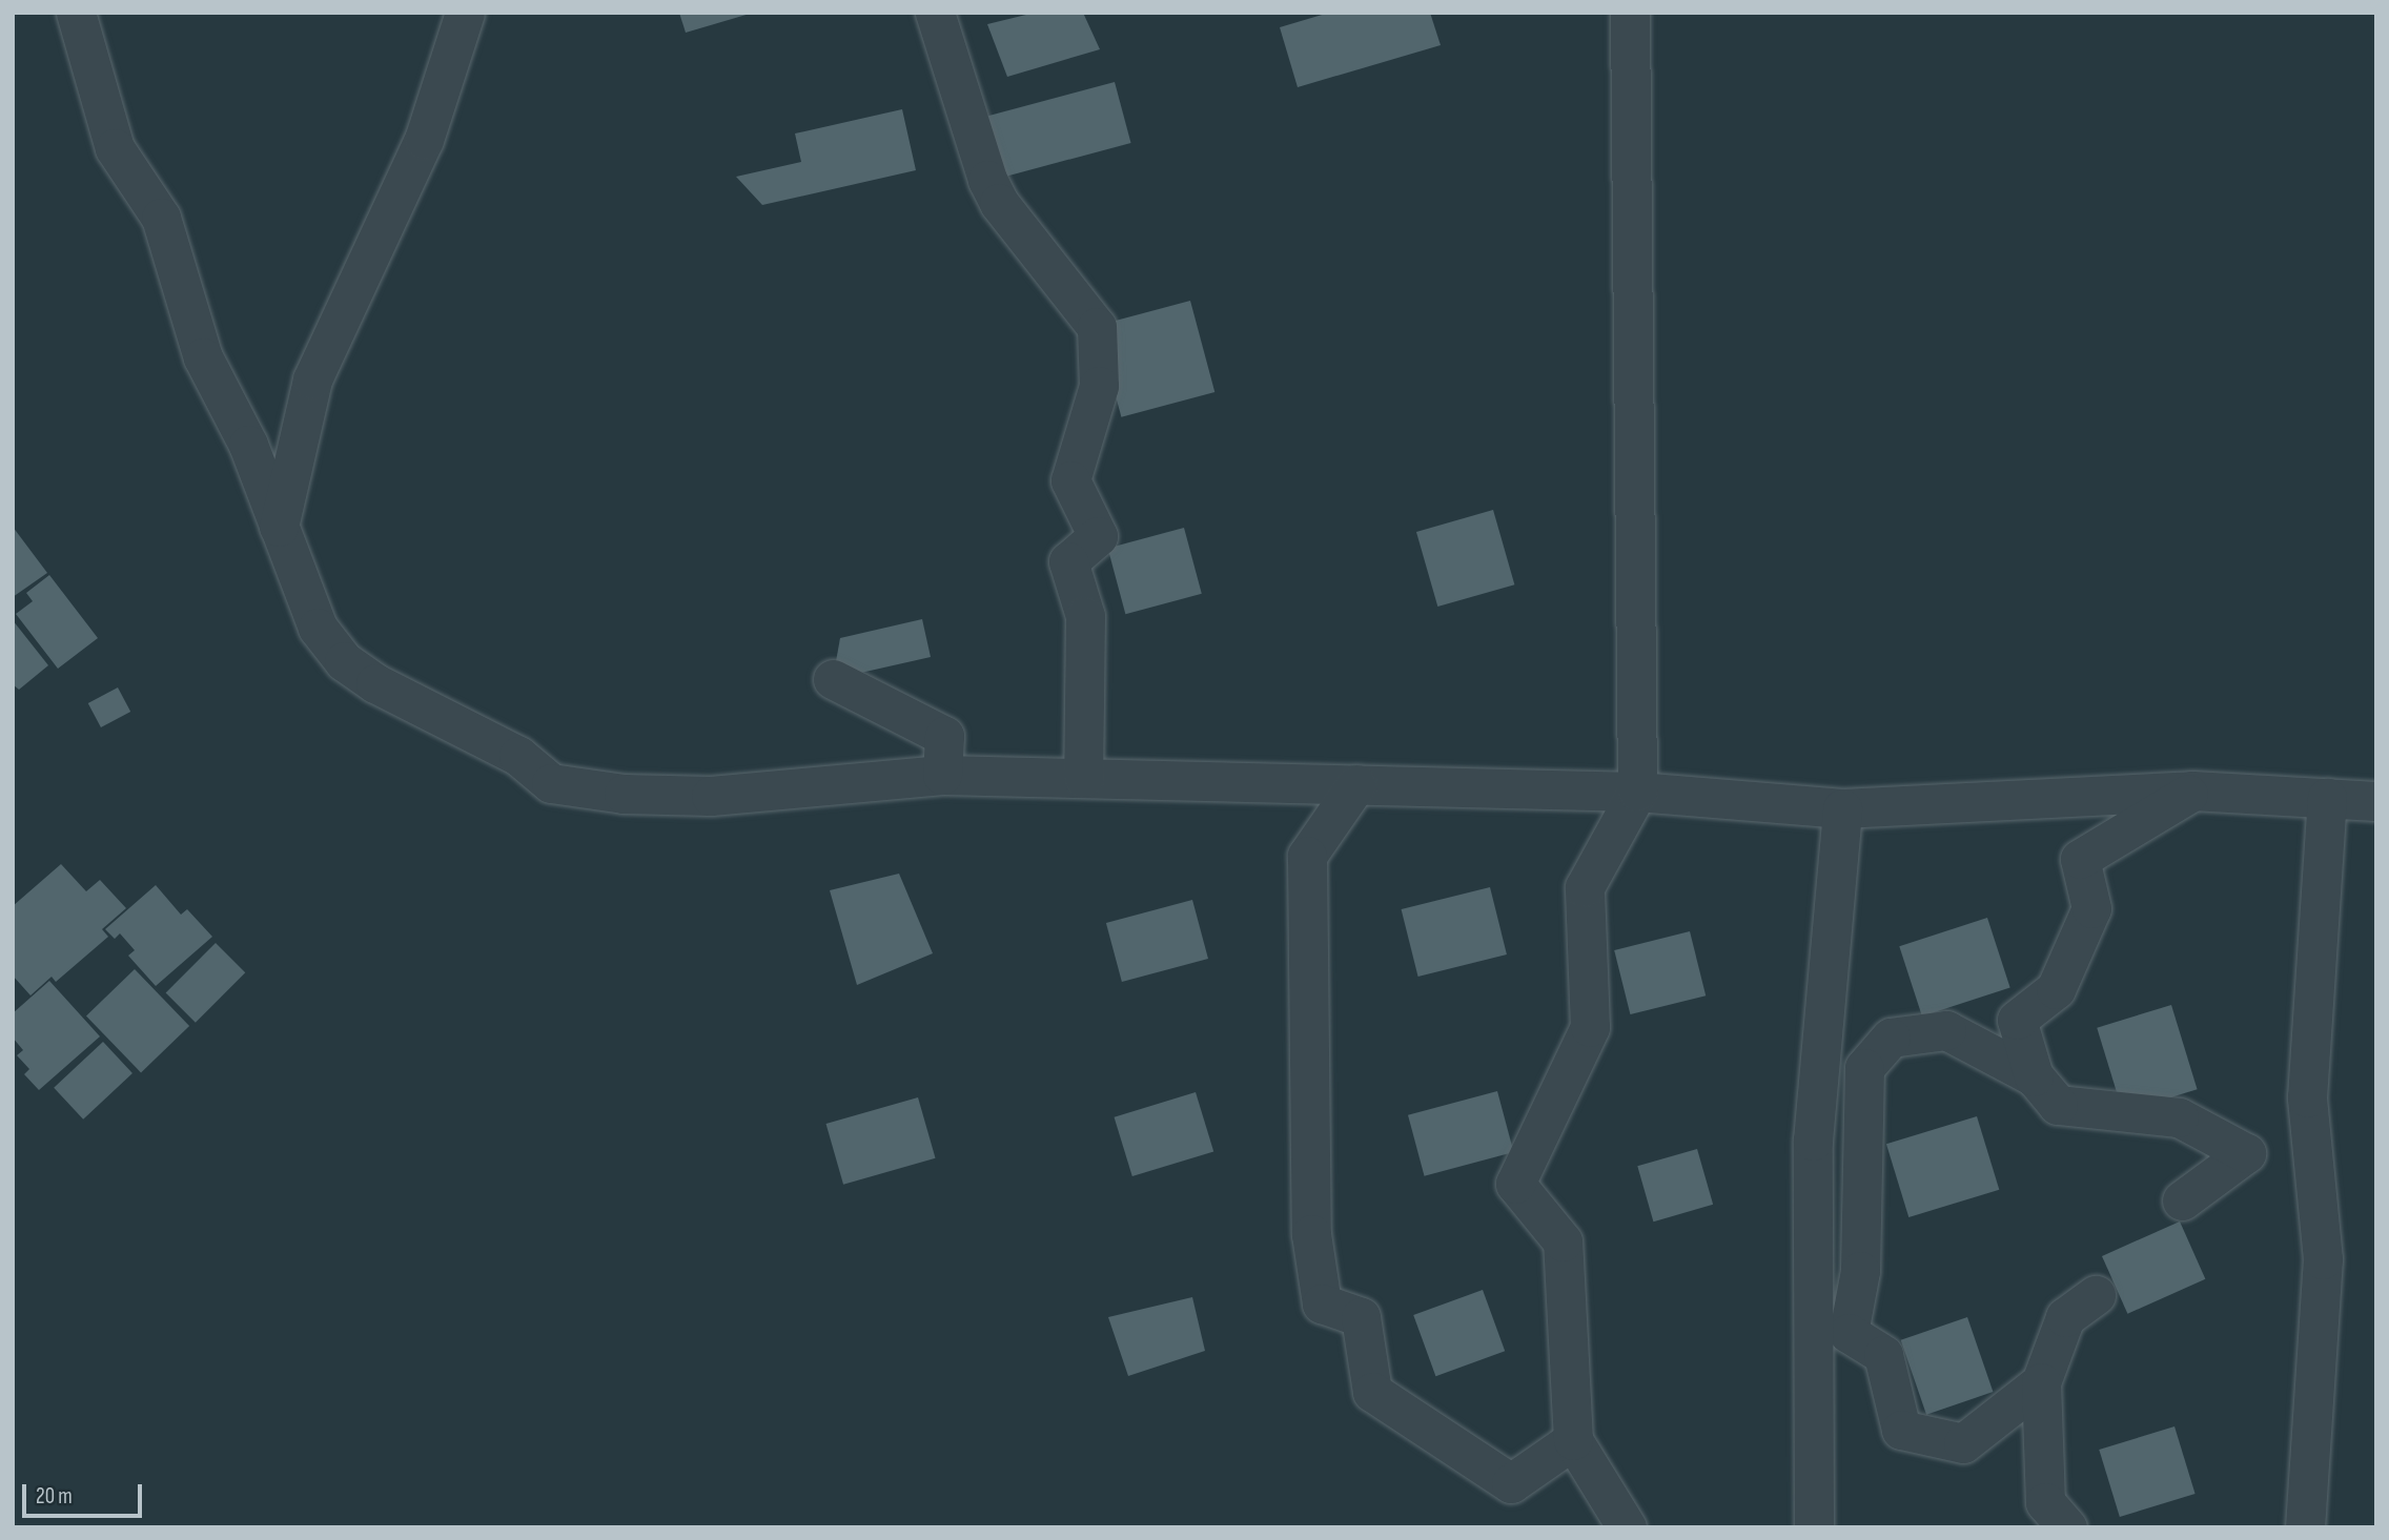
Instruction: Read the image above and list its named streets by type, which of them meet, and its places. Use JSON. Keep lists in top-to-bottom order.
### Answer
{
  "scale_bar": "20 m"
}
